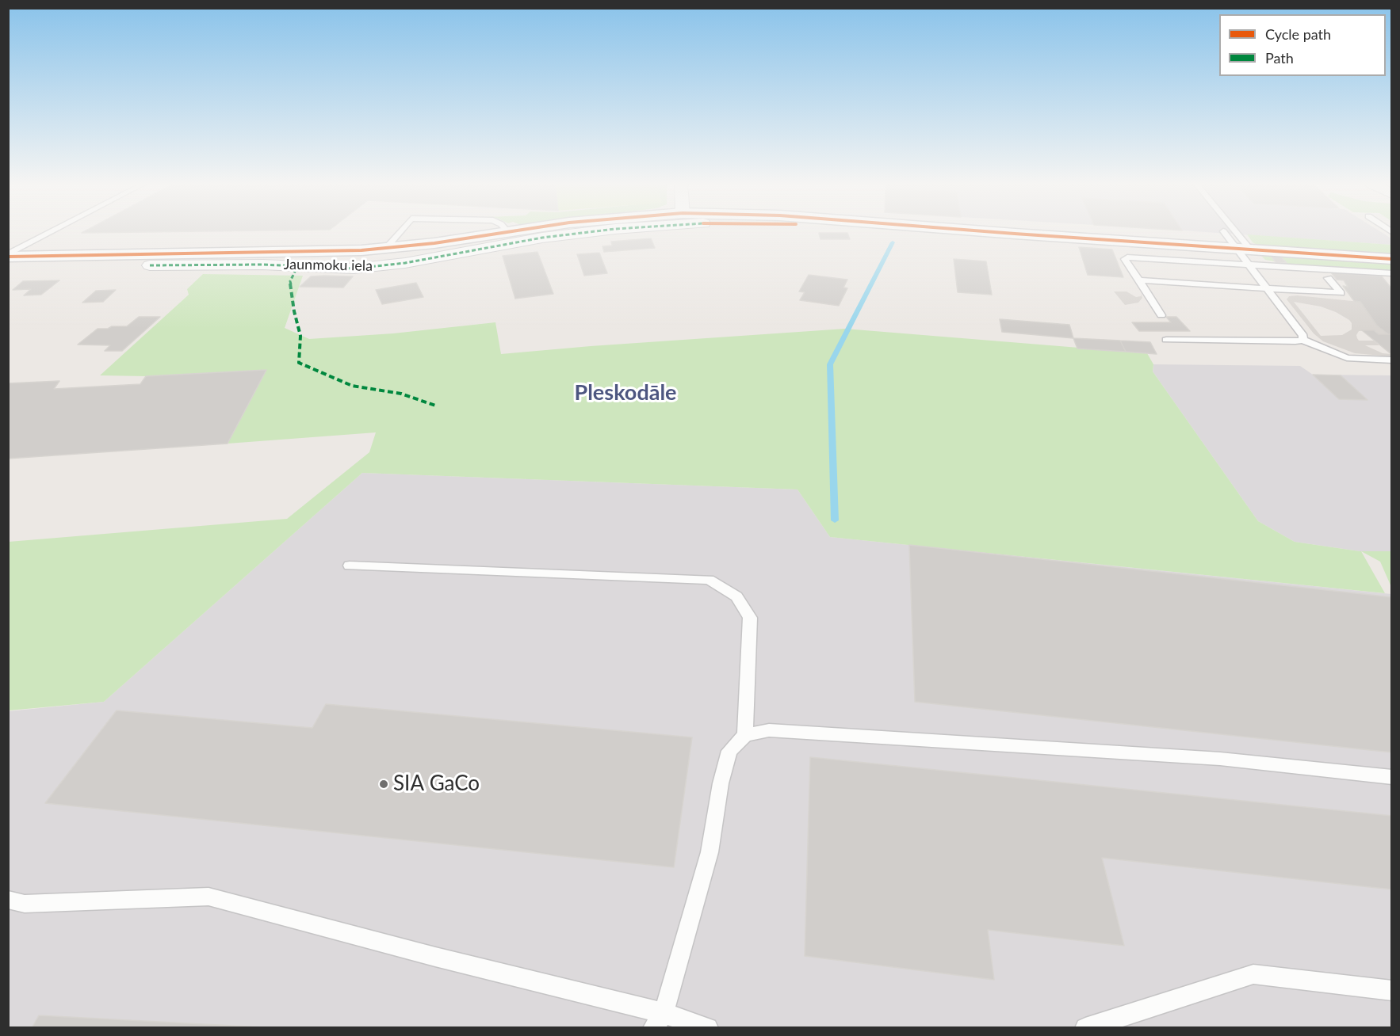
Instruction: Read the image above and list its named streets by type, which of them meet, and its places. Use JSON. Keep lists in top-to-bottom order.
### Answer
{
  "streets": {
    "street": ["Jaunmoku iela"]
  },
  "districts": ["Pleskodāle"],
  "places": ["SIA GaCo"],
  "legend": ["Cycle path", "Path"]
}
